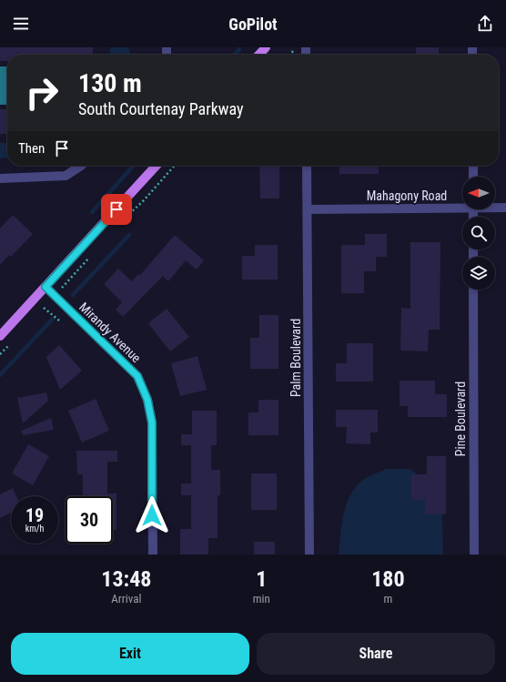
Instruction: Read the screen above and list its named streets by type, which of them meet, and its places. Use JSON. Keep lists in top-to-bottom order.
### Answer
{
  "streets": {
    "street": [
      "Mahagony Road",
      "Mirandy Avenue",
      "Palm Boulevard",
      "Pine Boulevard"
    ]
  },
  "crossings": [
    ["Mahagony Road", "Palm Boulevard"]
  ],
  "north": "left",
  "page": {
    "header": "GoPilot",
    "turn": ["130 m", "South Courtenay Parkway"],
    "then": "Then",
    "speed": "19 km/h",
    "limit": "30",
    "eta": [
      "13:48",
      "Arrival",
      "1",
      "min",
      "180",
      "m"
    ],
    "buttons": ["Exit", "Share"]
  }
}
